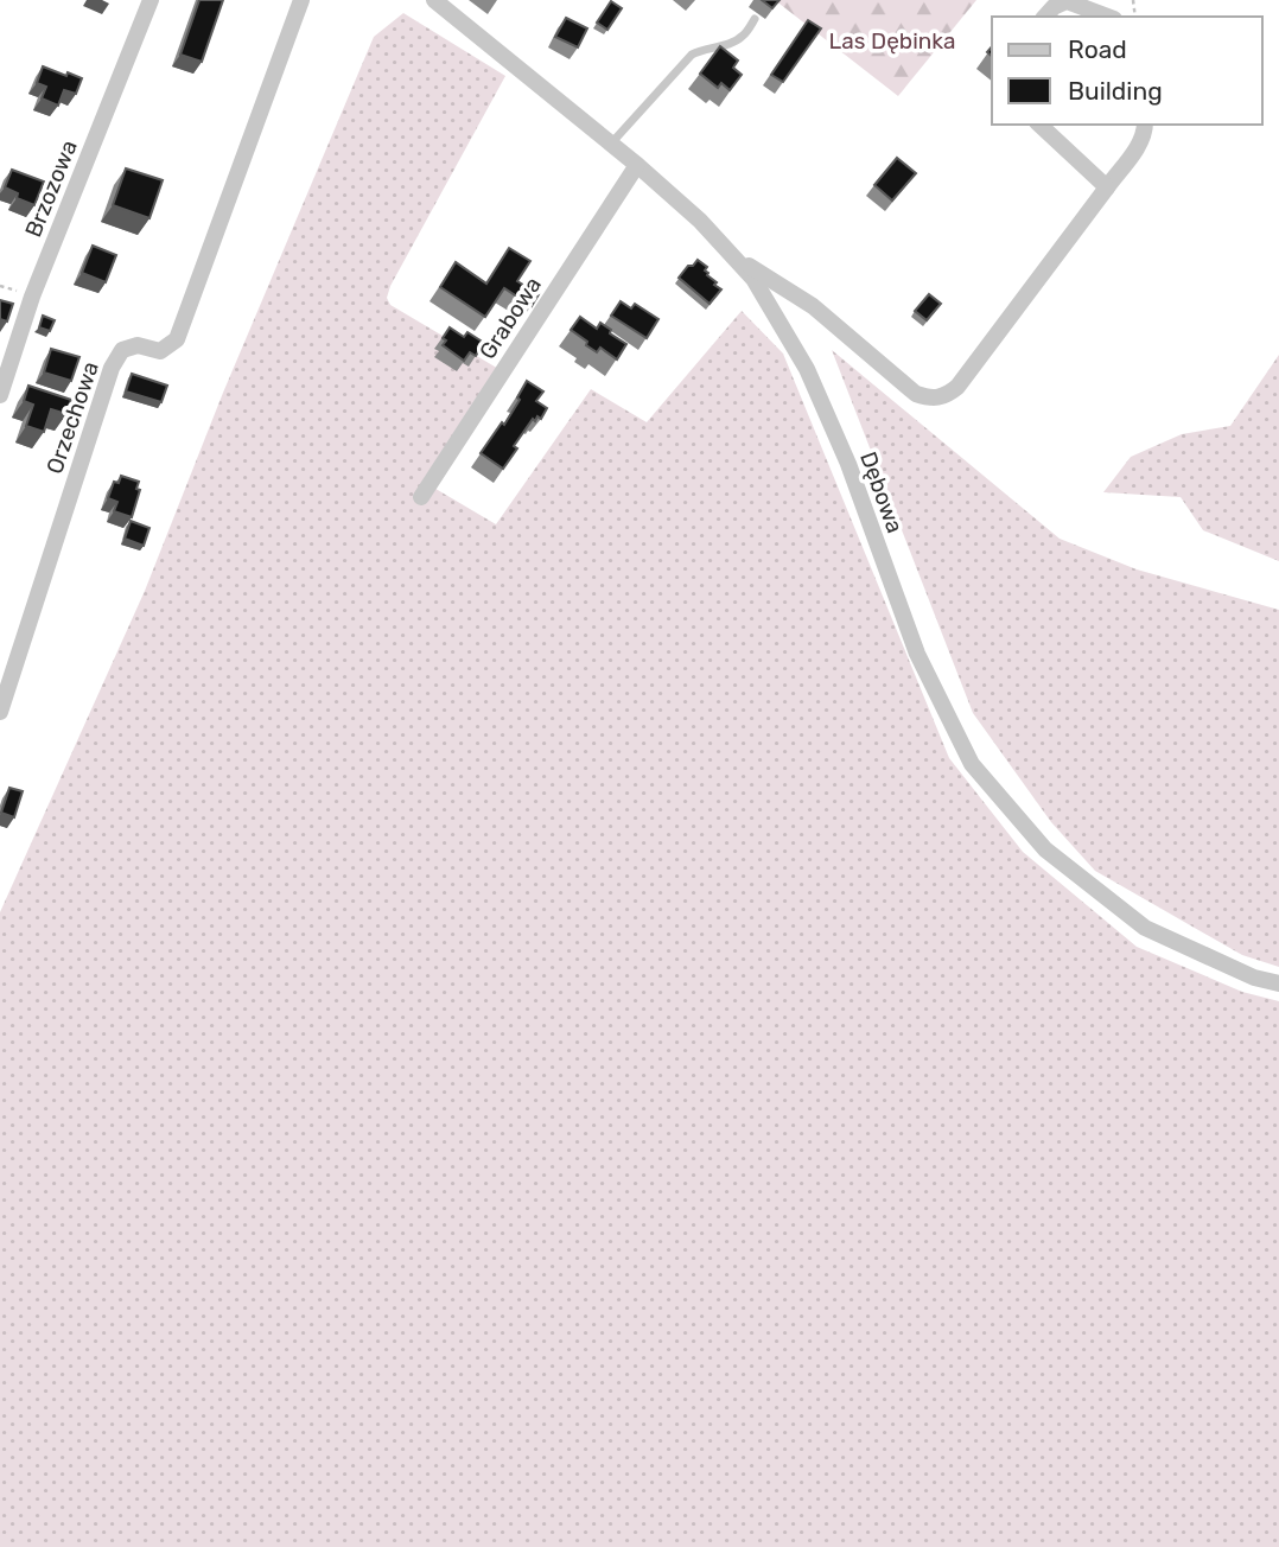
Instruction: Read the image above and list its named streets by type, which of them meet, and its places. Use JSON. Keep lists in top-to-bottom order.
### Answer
{
  "streets": {
    "street": [
      "Brzozowa",
      "Grabowa",
      "Orzechowa",
      "Dębowa"
    ]
  },
  "crossings": [
    ["Grabowa", "Dębowa"]
  ],
  "parks": ["Las Dębinka"],
  "legend": ["Road", "Building"]
}
